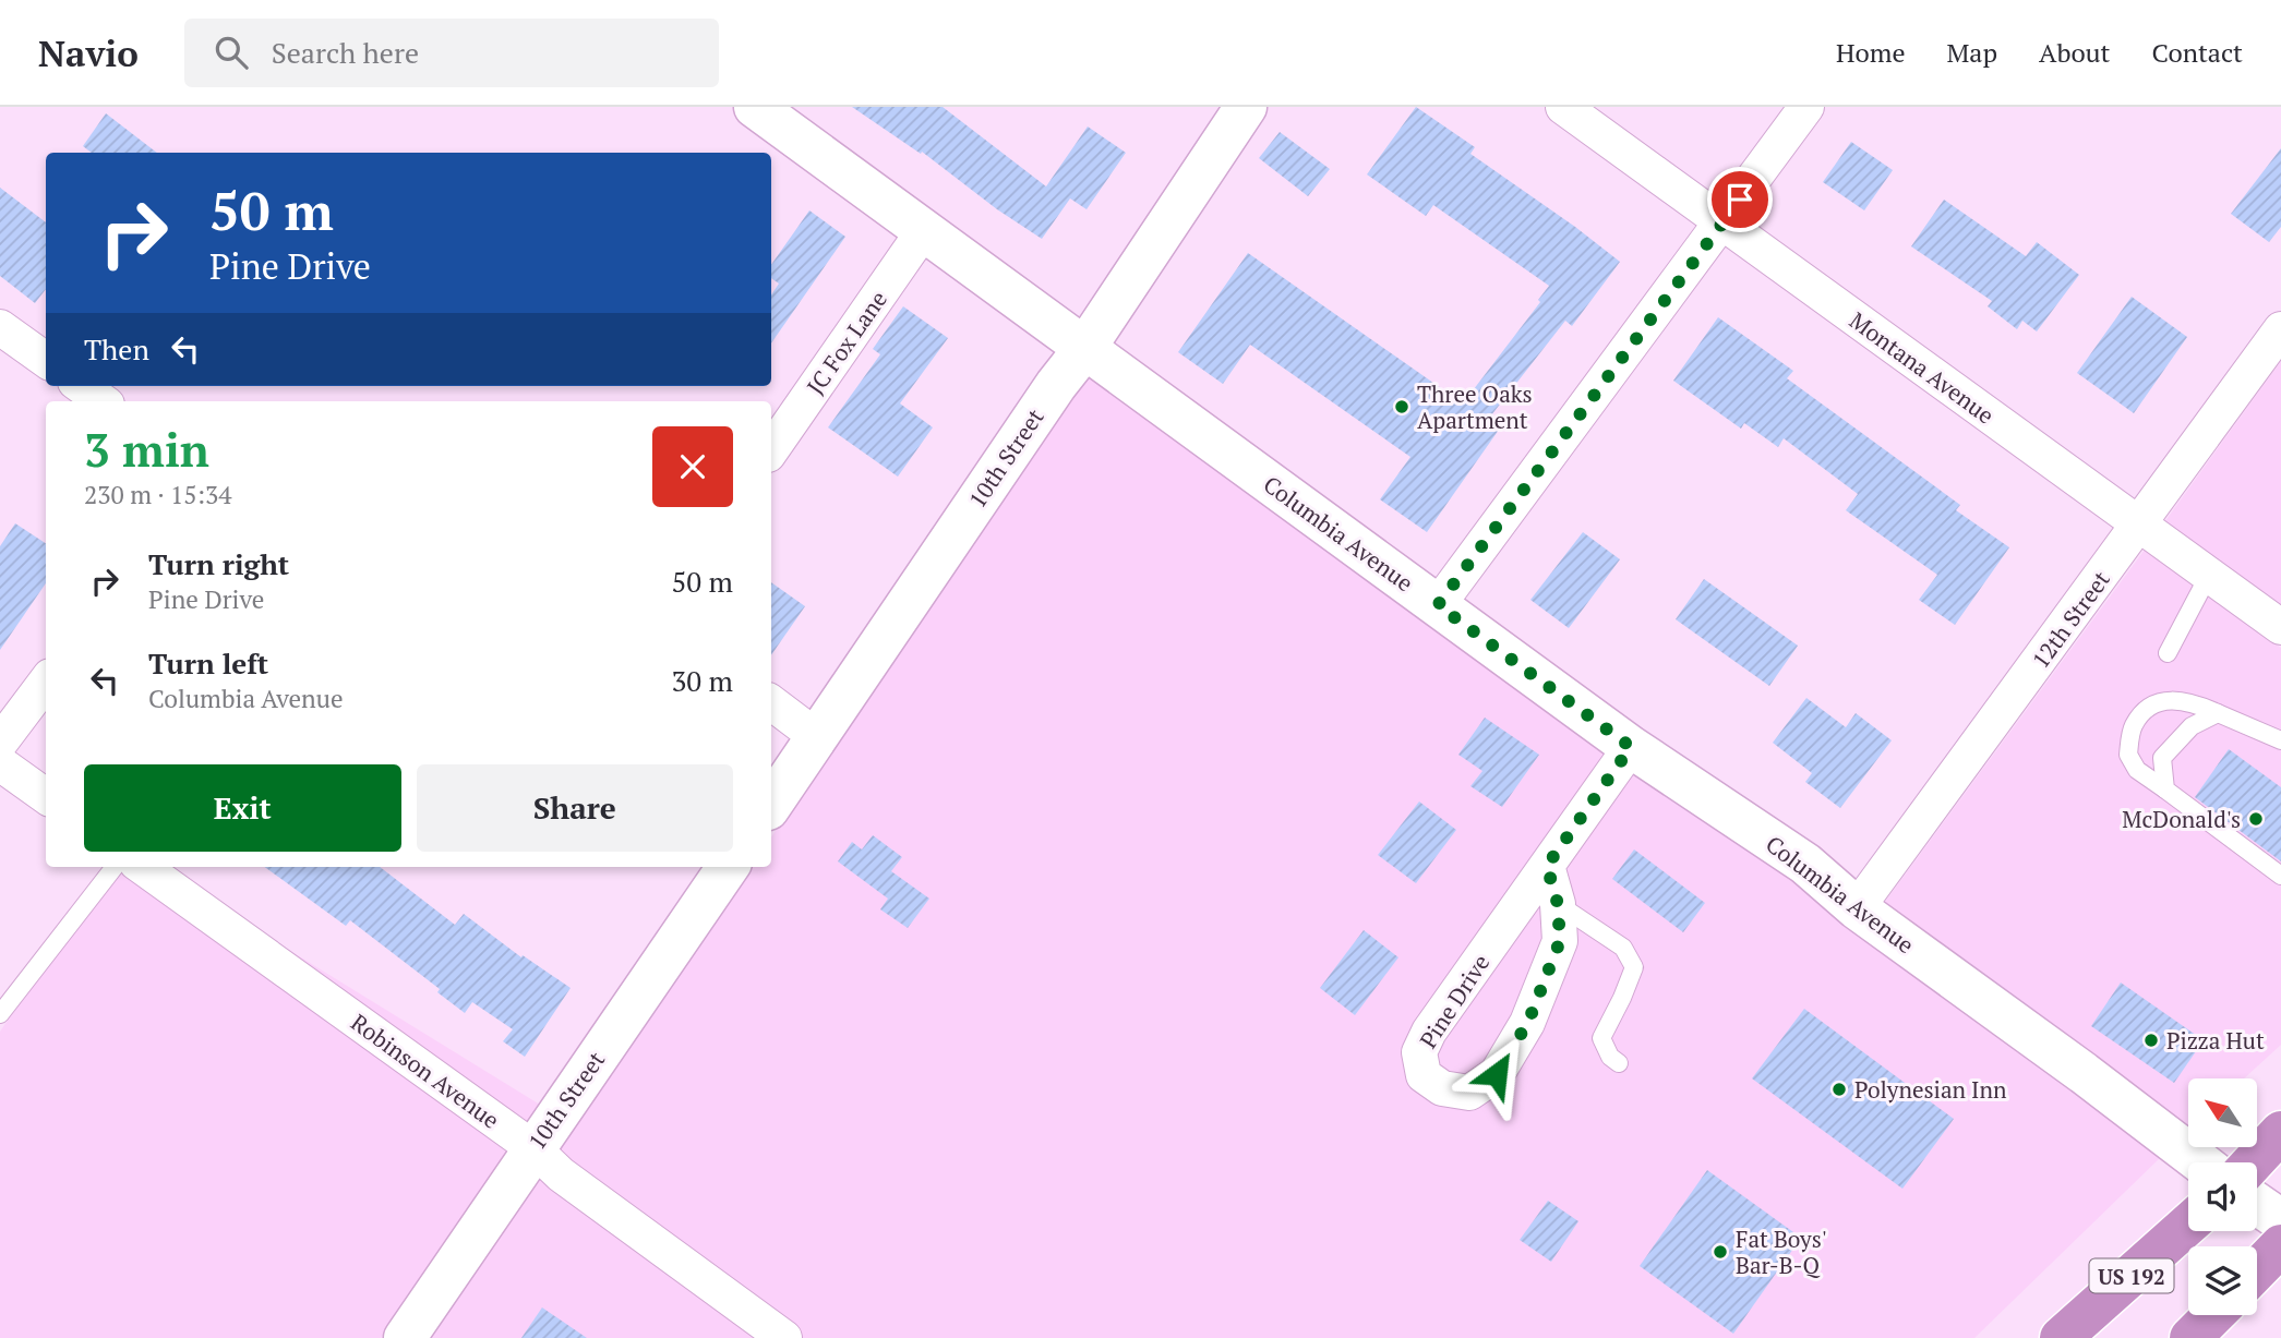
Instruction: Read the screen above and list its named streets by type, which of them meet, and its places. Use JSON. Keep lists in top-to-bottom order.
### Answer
{
  "streets": {
    "highway": ["US 192"],
    "street": [
      "JC Fox Lane",
      "Montana Avenue",
      "10th Street",
      "Columbia Avenue",
      "12th Street",
      "Pine Drive",
      "Robinson Avenue"
    ]
  },
  "crossings": [
    ["JC Fox Lane", "Columbia Avenue"],
    ["Montana Avenue", "12th Street"],
    ["10th Street", "Columbia Avenue"],
    ["10th Street", "Robinson Avenue"],
    ["Columbia Avenue", "12th Street"],
    ["Columbia Avenue", "Pine Drive"]
  ],
  "places": [
    "Three Oaks Apartment",
    "McDonald's",
    "Pizza Hut",
    "Polynesian Inn",
    "Fat Boys' Bar-B-Q"
  ],
  "north": "top left",
  "page": {
    "header": "Navio",
    "search": "Search here",
    "nav": [
      "Home",
      "Map",
      "About",
      "Contact"
    ],
    "turn": ["50 m", "Pine Drive"],
    "then": "Then",
    "heading": ["3 min", "230 m · 15:34"],
    "list": [
      {
        "name": "Turn right",
        "note": "Pine Drive",
        "value": "50 m"
      },
      {
        "name": "Turn left",
        "note": "Columbia Avenue",
        "value": "30 m"
      }
    ],
    "buttons": ["Exit", "Share"]
  }
}
